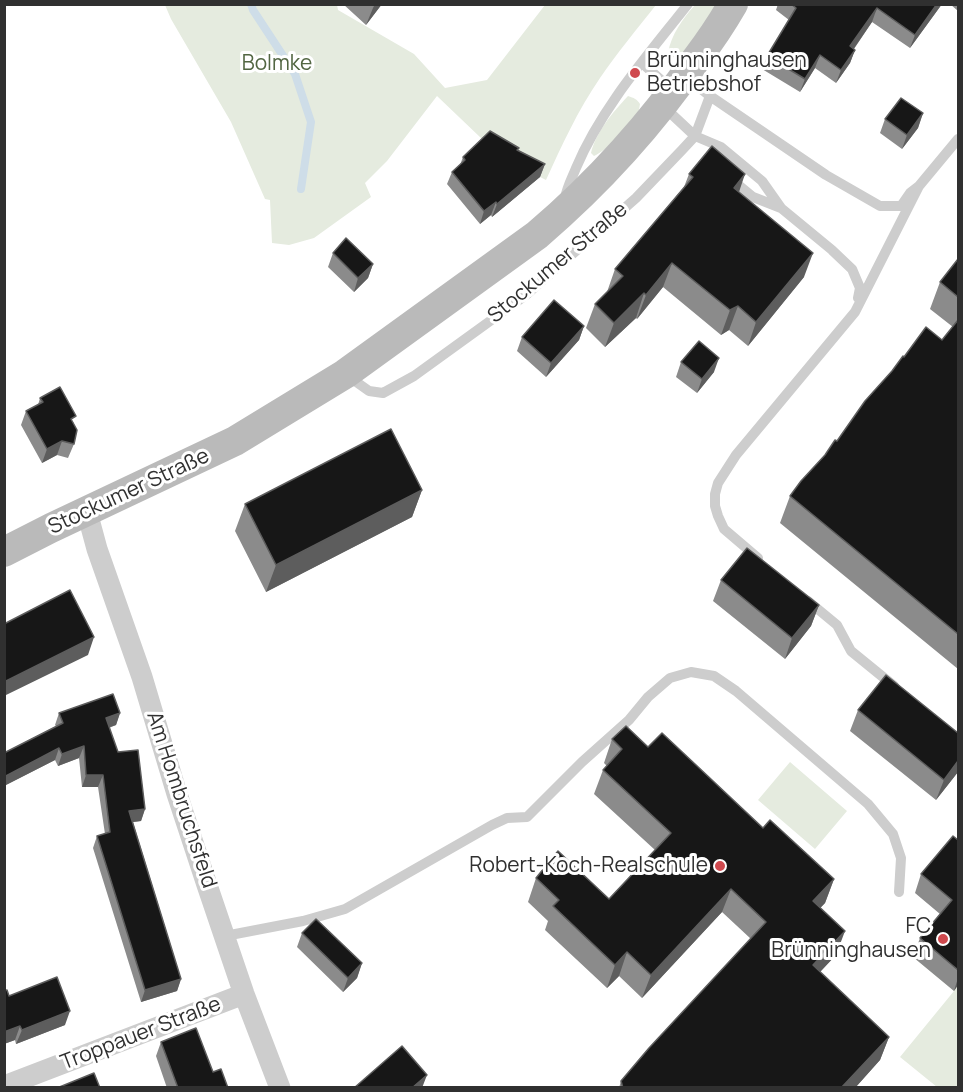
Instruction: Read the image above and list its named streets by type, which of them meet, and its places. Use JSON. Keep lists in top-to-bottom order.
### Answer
{
  "streets": {
    "main road": ["Stockumer Straße"],
    "street": ["Am Hombruchsfeld", "Troppauer Straße"]
  },
  "crossings": [
    ["Stockumer Straße", "Am Hombruchsfeld"],
    ["Am Hombruchsfeld", "Troppauer Straße"]
  ],
  "parks": ["Bolmke"],
  "places": ["Brünninghausen Betriebshof", "Robert-Koch-Realschule", "FC Brünninghausen"]
}
